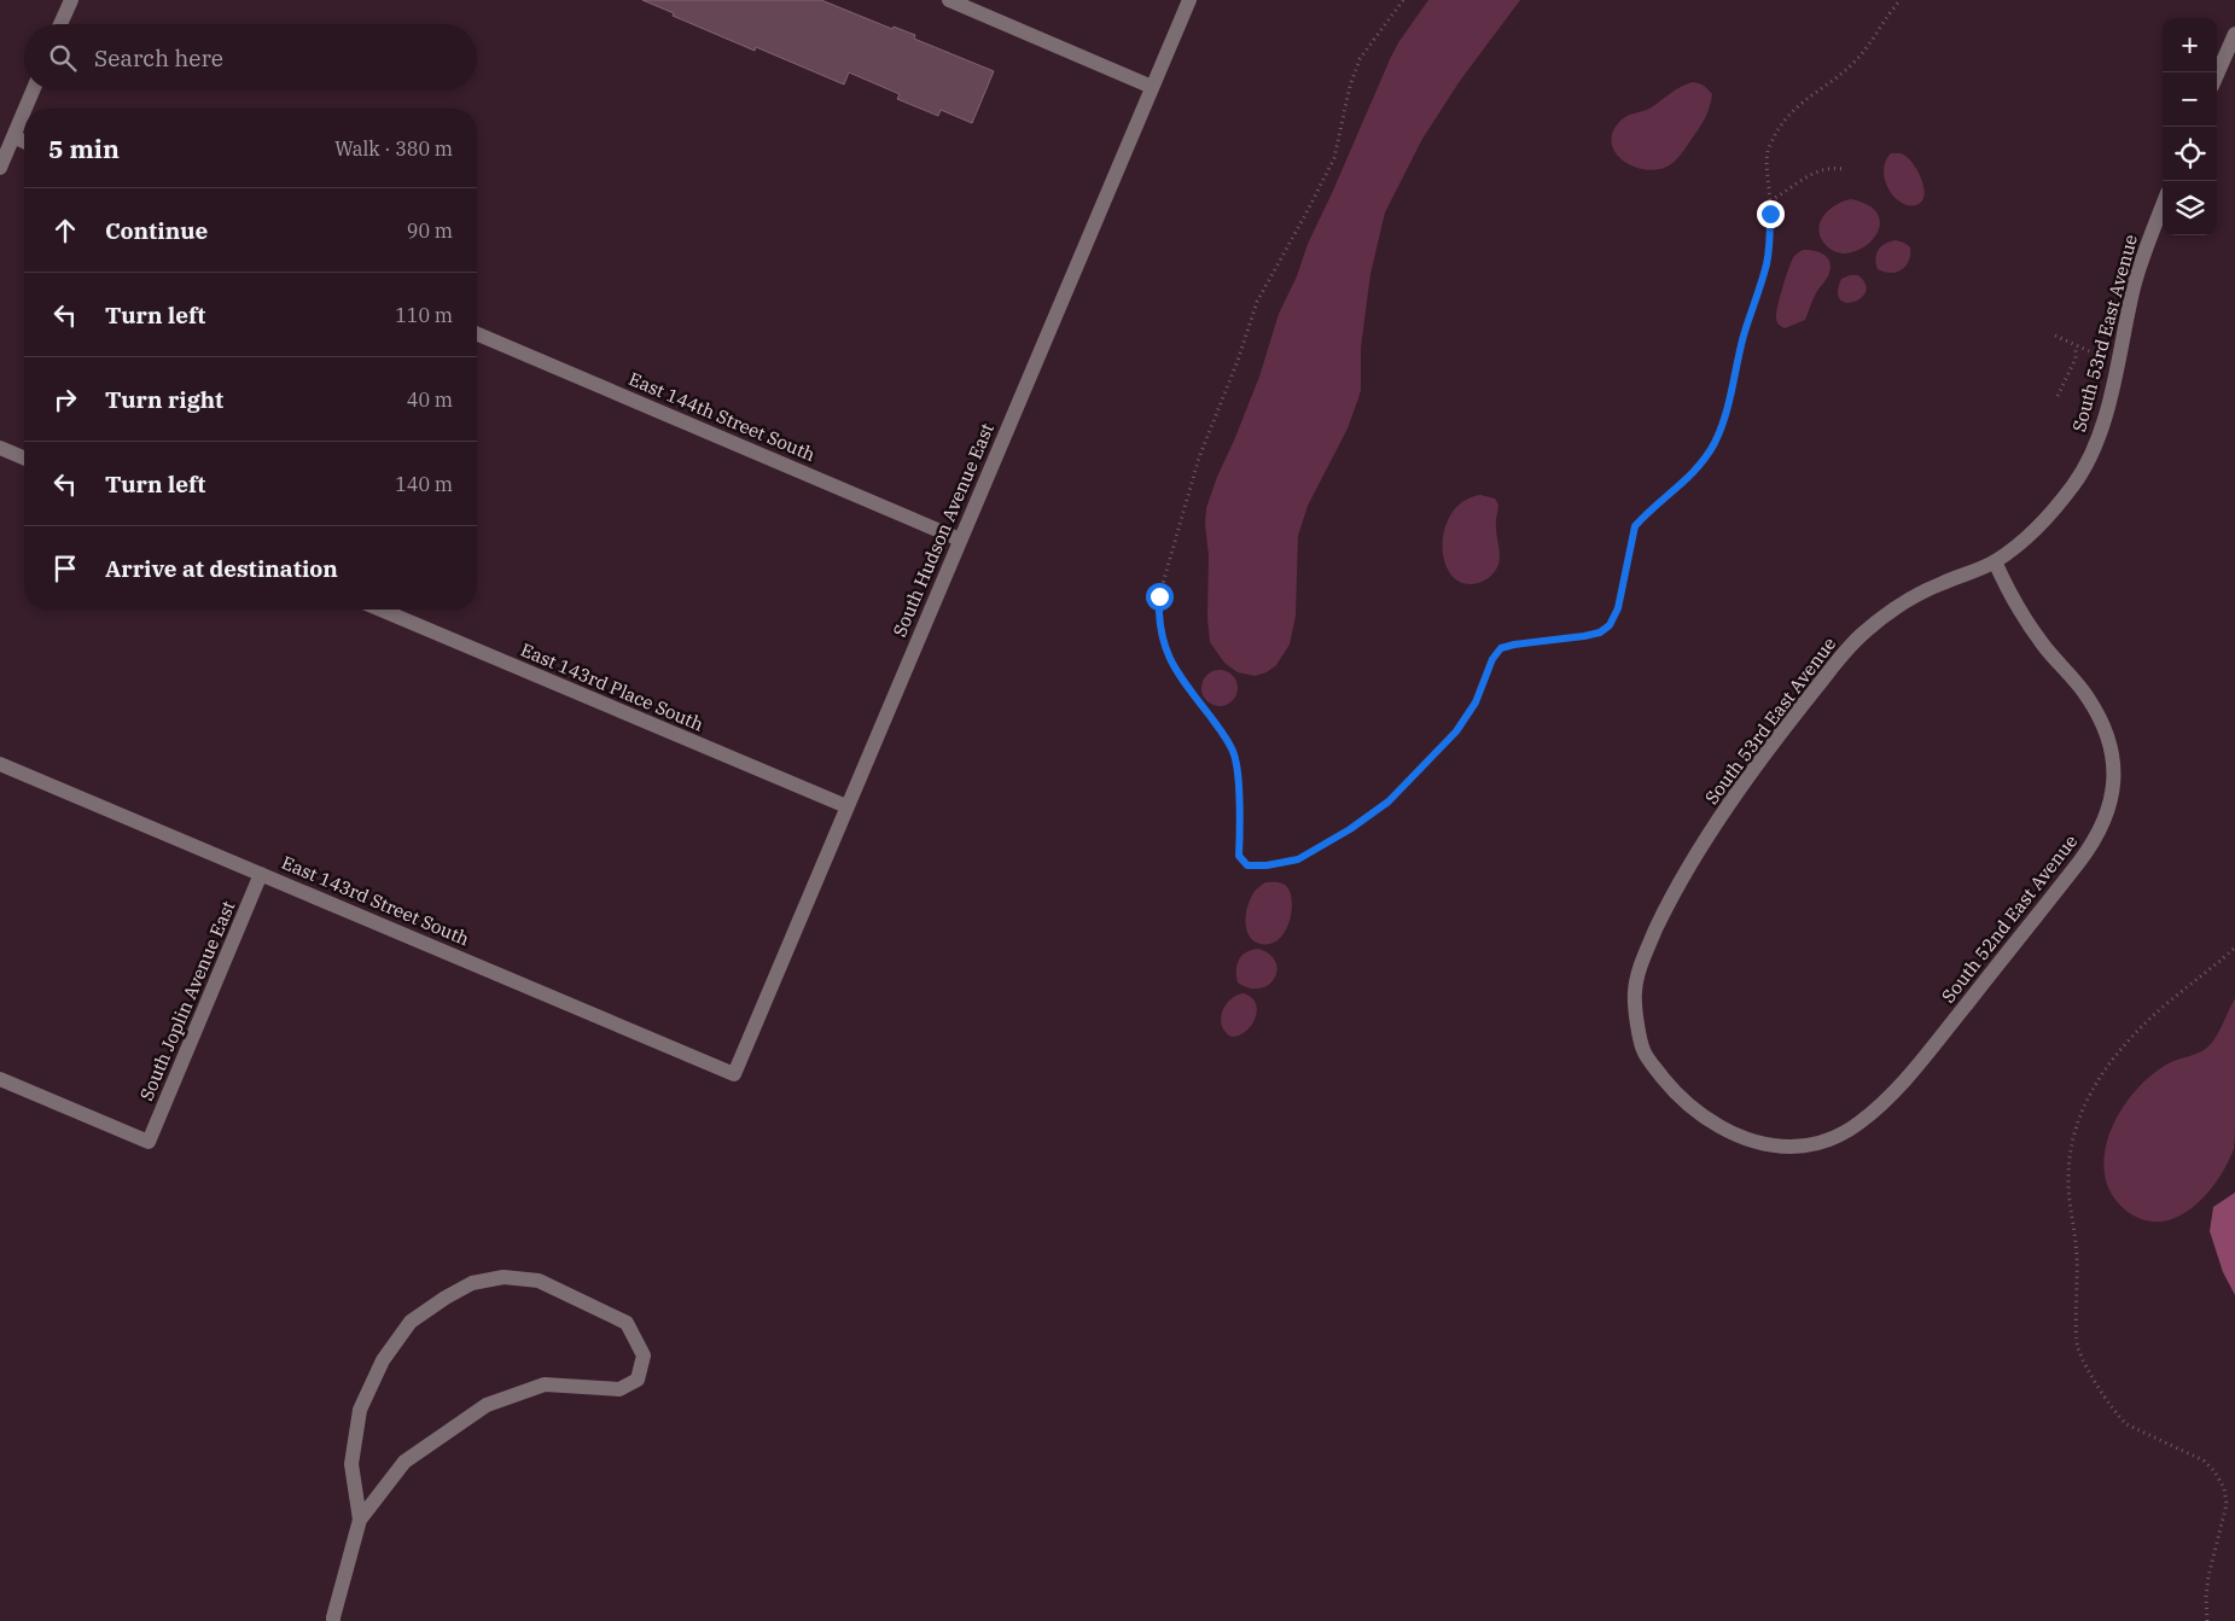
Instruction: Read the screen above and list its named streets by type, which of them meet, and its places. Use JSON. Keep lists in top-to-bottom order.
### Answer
{
  "streets": {
    "street": [
      "South 53rd East Avenue",
      "East 144th Street South",
      "South Hudson Avenue East",
      "East 143rd Place South",
      "East 143rd Street South",
      "South 52nd East Avenue",
      "South Joplin Avenue East"
    ]
  },
  "crossings": [
    ["South 53rd East Avenue", "South 52nd East Avenue"],
    ["East 144th Street South", "South Hudson Avenue East"],
    ["South Hudson Avenue East", "East 143rd Place South"],
    ["South Hudson Avenue East", "East 143rd Street South"],
    ["East 143rd Street South", "South Joplin Avenue East"]
  ],
  "page": {
    "map_buttons": ["+", "−"],
    "search": "Search here",
    "heading": ["5 min", "Walk · 380 m"],
    "list": [
      ["Continue", "90 m"],
      ["Turn left", "110 m"],
      ["Turn right", "40 m"],
      ["Turn left", "140 m"],
      "Arrive at destination"
    ]
  }
}
